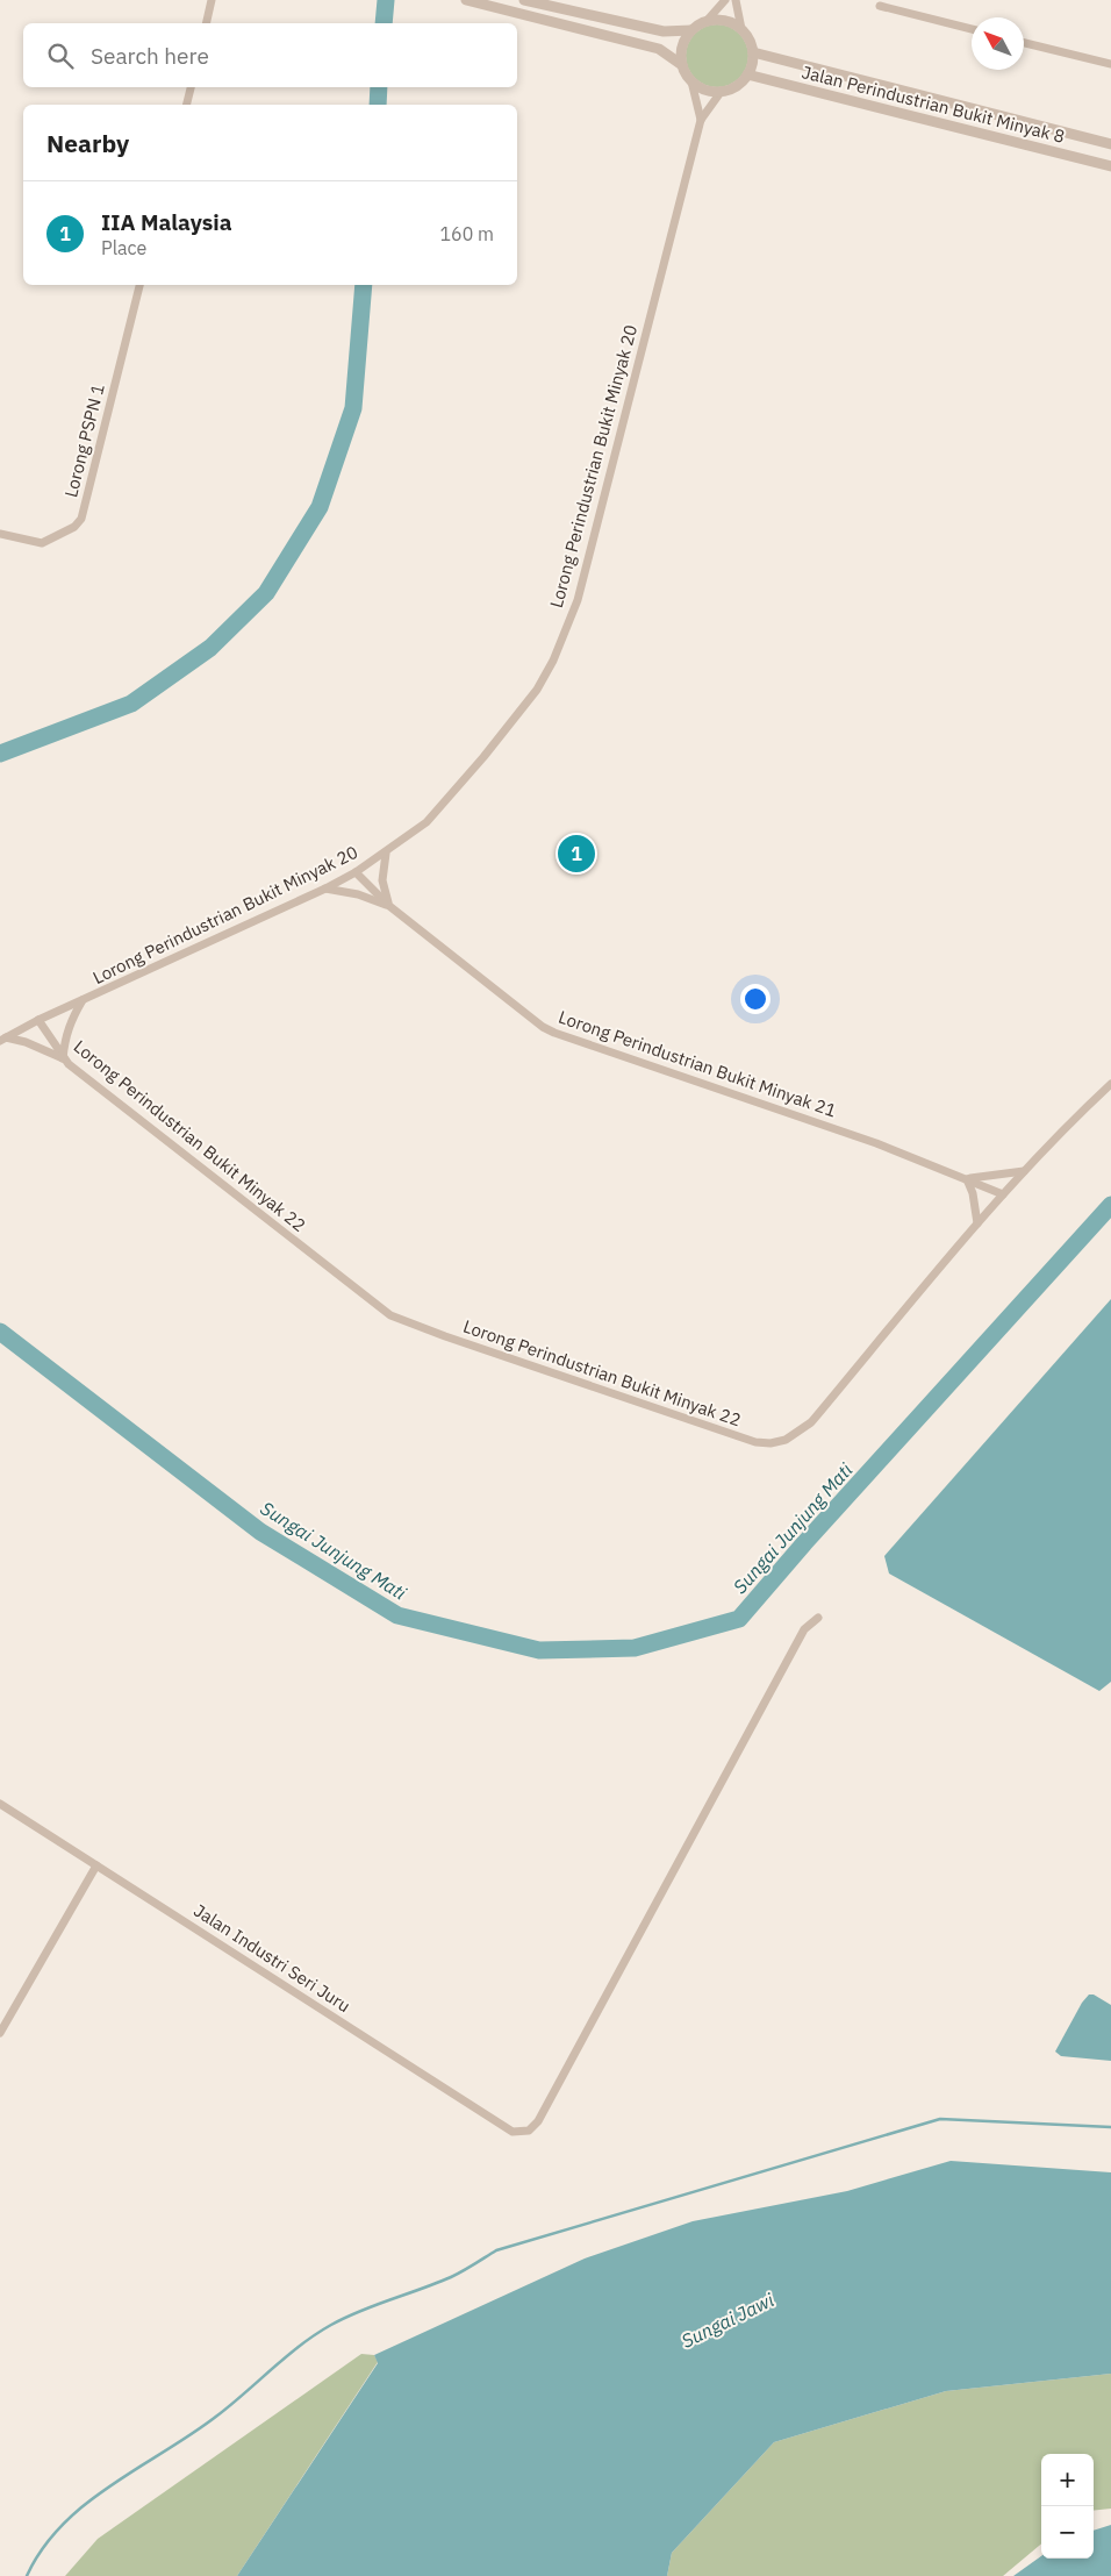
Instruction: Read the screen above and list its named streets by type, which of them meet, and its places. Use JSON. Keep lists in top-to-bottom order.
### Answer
{
  "streets": {
    "street": [
      "Jalan Perindustrian Bukit Minyak 8",
      "Lorong PSPN 1",
      "Lorong Perindustrian Bukit Minyak 20",
      "Lorong Perindustrian Bukit Minyak 21",
      "Lorong Perindustrian Bukit Minyak 22",
      "Jalan Industri Seri Juru"
    ]
  },
  "crossings": [
    ["Lorong Perindustrian Bukit Minyak 20", "Lorong Perindustrian Bukit Minyak 21"],
    ["Lorong Perindustrian Bukit Minyak 20", "Lorong Perindustrian Bukit Minyak 22"],
    ["Lorong Perindustrian Bukit Minyak 21", "Lorong Perindustrian Bukit Minyak 22"]
  ],
  "water": ["Sungai Junjung Mati", "Sungai Jawi"],
  "north": "top left",
  "page": {
    "search": "Search here",
    "heading": "Nearby",
    "list": [
      {
        "mark": "1",
        "name": "IIA Malaysia",
        "note": "Place",
        "value": "160 m"
      }
    ],
    "pins": "1",
    "map_buttons": ["+", "−"]
  }
}
